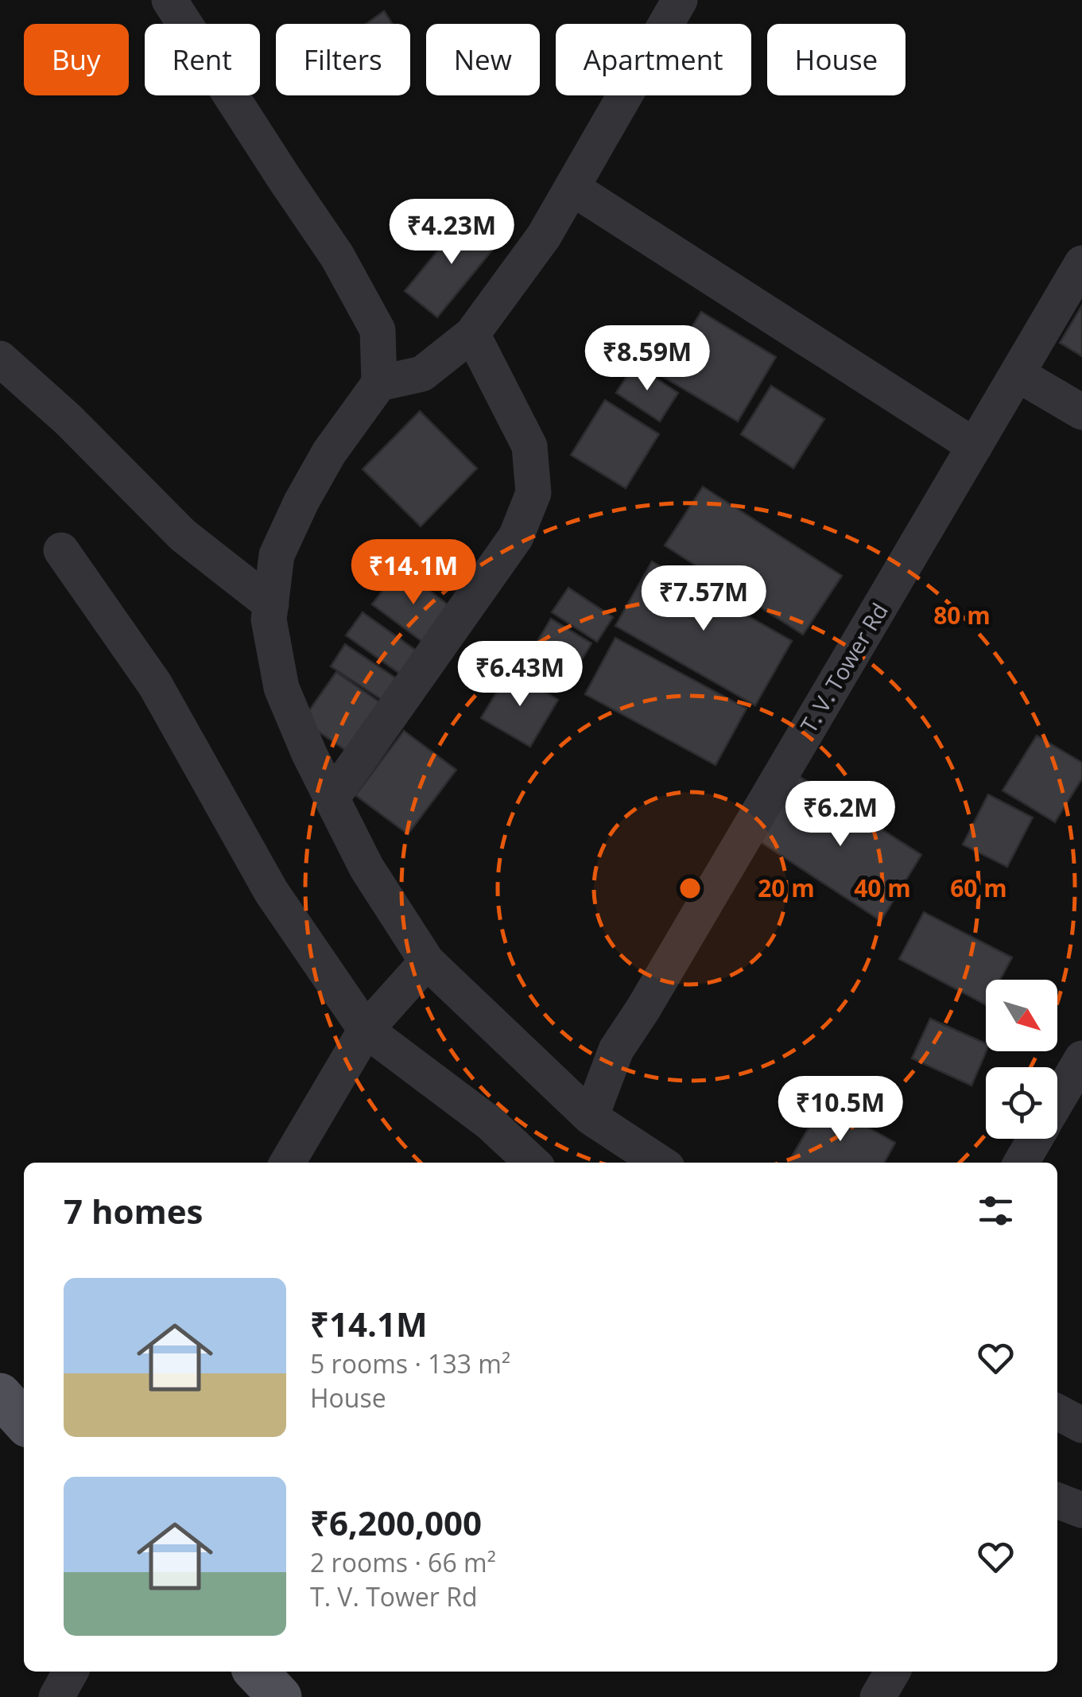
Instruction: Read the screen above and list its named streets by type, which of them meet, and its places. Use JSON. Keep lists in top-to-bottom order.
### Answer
{
  "streets": {
    "street": ["T. V. Tower Rd"]
  },
  "north": "bottom right",
  "page": {
    "chip": [
      "Buy",
      "Rent",
      "Filters",
      "New",
      "Apartment",
      "House"
    ],
    "price": [
      "₹4.23M",
      "₹8.59M",
      "₹14.1M",
      "₹7.57M",
      "₹6.43M",
      "₹6.2M",
      "₹10.5M"
    ],
    "heading": "7 homes",
    "list": [
      {
        "name": "₹14.1M",
        "note": "5 rooms · 133 m² · House"
      },
      {
        "name": "₹6,200,000",
        "note": "2 rooms · 66 m² · T. V. Tower Rd"
      }
    ]
  },
  "rings": [
    "80 m",
    "20 m",
    "40 m",
    "60 m"
  ]
}
